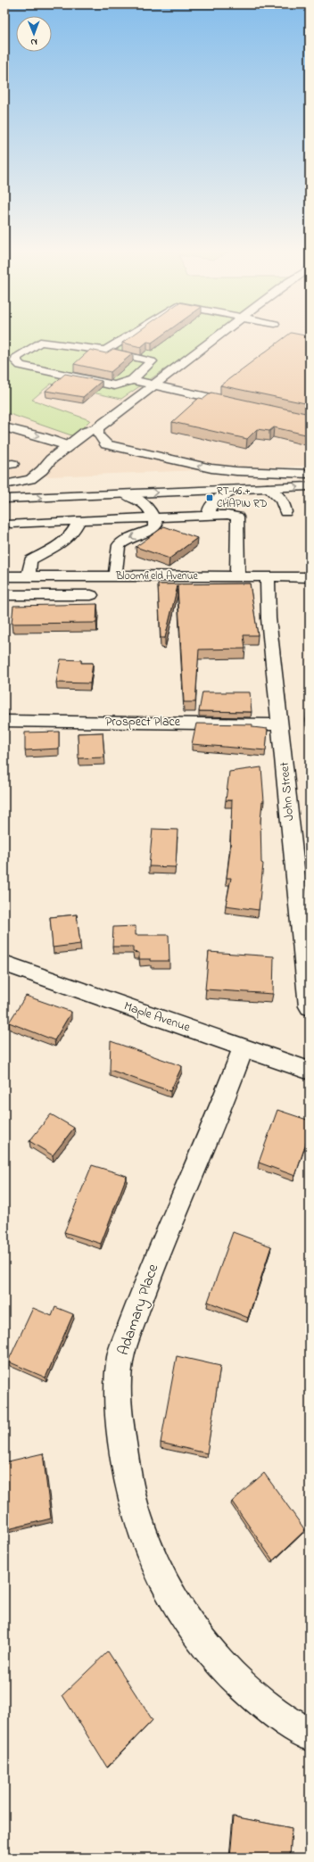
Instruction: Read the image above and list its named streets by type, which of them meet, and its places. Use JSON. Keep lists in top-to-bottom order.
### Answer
{
  "streets": {
    "main road": [
      "Bloomfield Avenue",
      "Prospect Place",
      "John Street",
      "Maple Avenue",
      "Adamary Place"
    ]
  },
  "crossings": [
    ["Bloomfield Avenue", "John Street"],
    ["Prospect Place", "John Street"],
    ["Maple Avenue", "Adamary Place"]
  ],
  "places": {
    "transit": ["RT-46 + CHAPIN RD"]
  },
  "north": "bottom"
}
